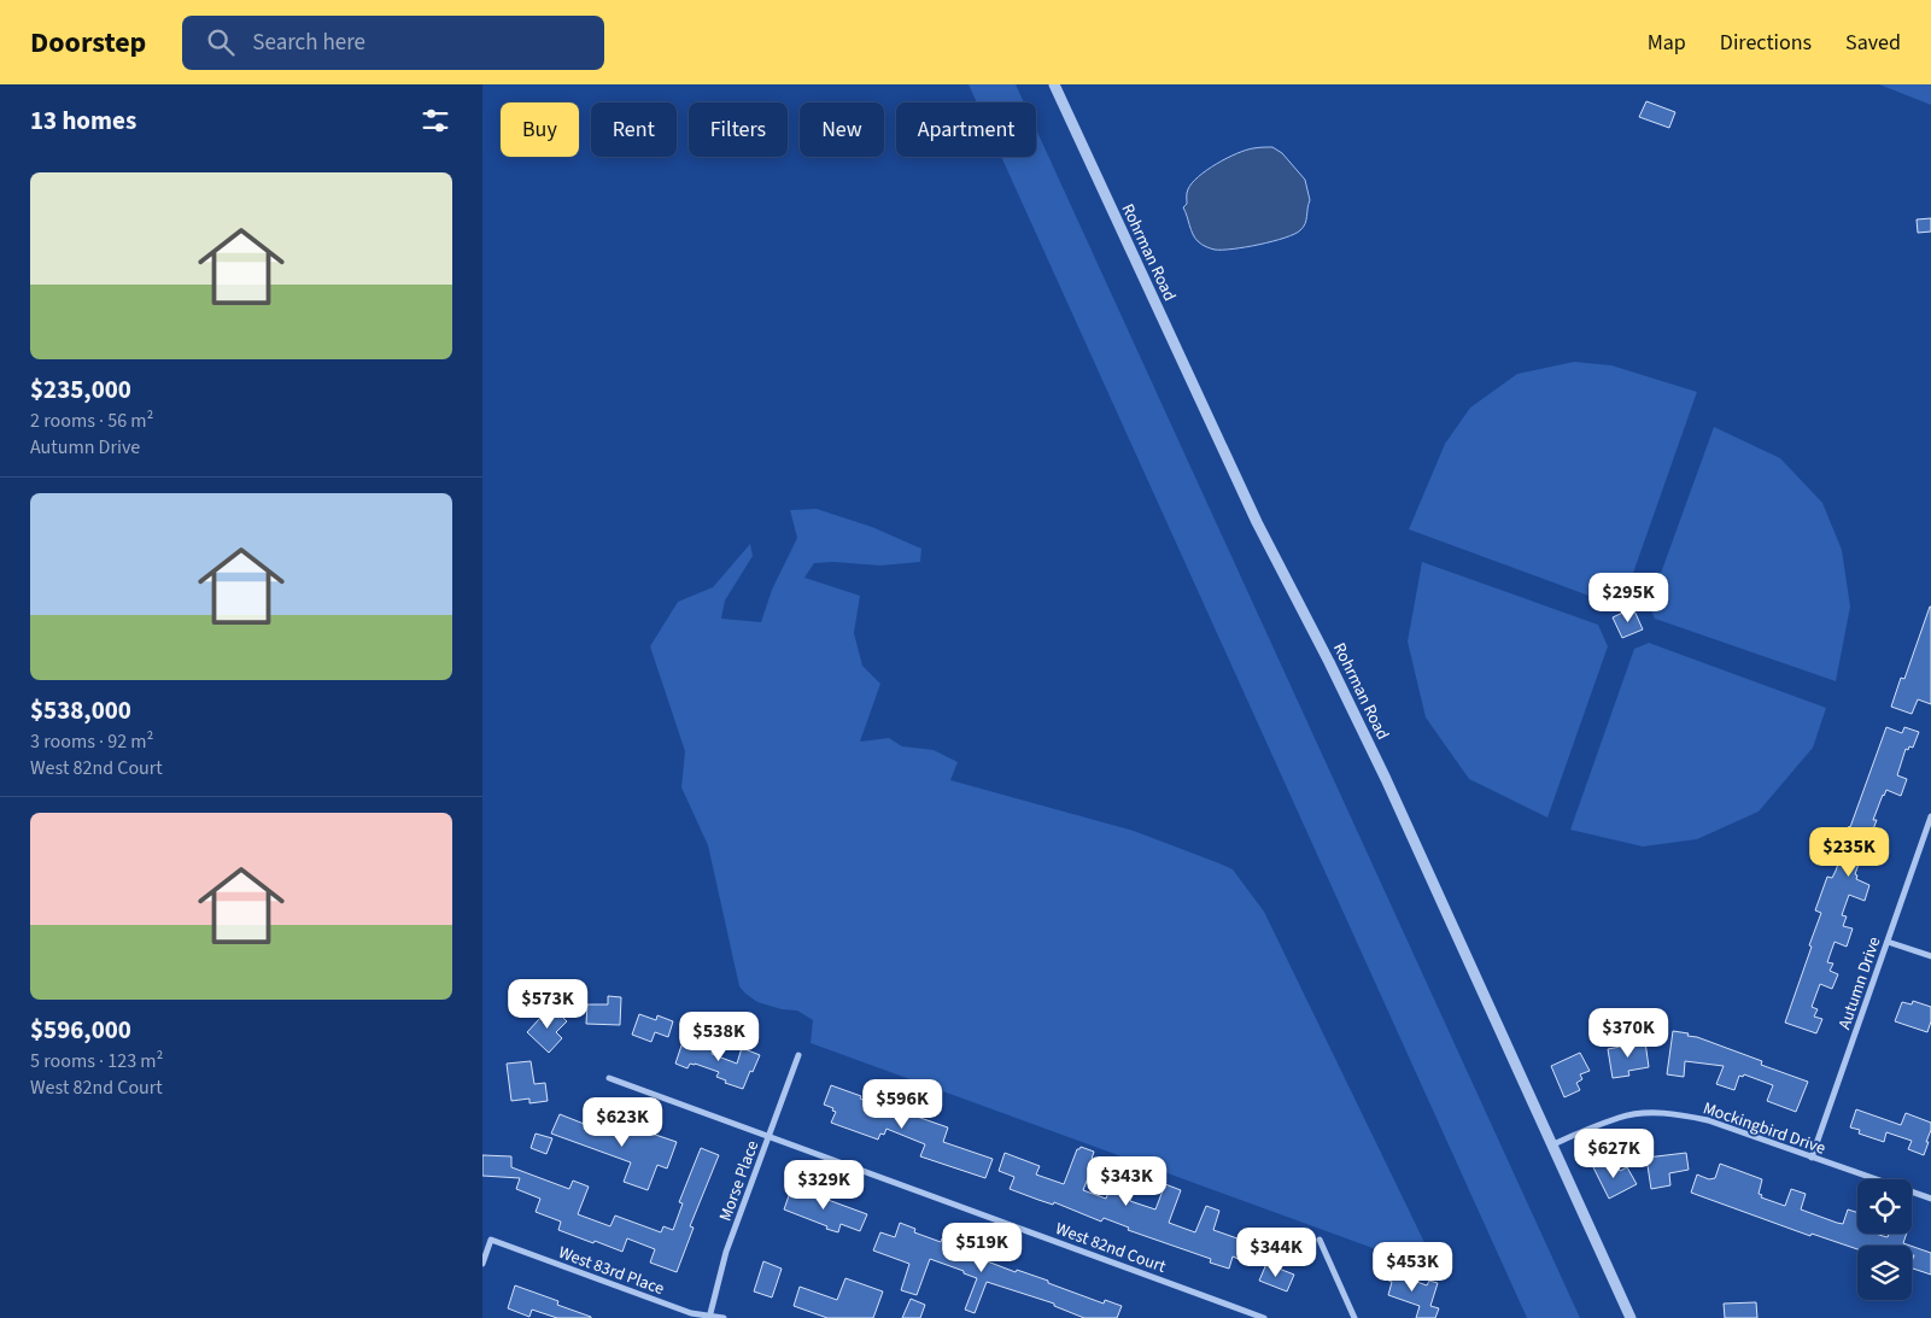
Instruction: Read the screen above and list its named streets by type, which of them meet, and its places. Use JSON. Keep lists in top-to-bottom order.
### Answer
{
  "streets": {
    "street": [
      "Rohrman Road",
      "Autumn Drive",
      "Mockingbird Drive",
      "Morse Place",
      "West 82nd Court",
      "West 83rd Place"
    ]
  },
  "crossings": [
    ["Rohrman Road", "Mockingbird Drive"],
    ["Autumn Drive", "Mockingbird Drive"],
    ["Morse Place", "West 82nd Court"],
    ["Morse Place", "West 83rd Place"]
  ],
  "page": {
    "header": "Doorstep",
    "search": "Search here",
    "nav": ["Map", "Directions", "Saved"],
    "heading": "13 homes",
    "chip": [
      "Buy",
      "Rent",
      "Filters",
      "New",
      "Apartment"
    ],
    "list": [
      {
        "name": "$235,000",
        "note": "2 rooms · 56 m² · Autumn Drive"
      },
      {
        "name": "$538,000",
        "note": "3 rooms · 92 m² · West 82nd Court"
      },
      {
        "name": "$596,000",
        "note": "5 rooms · 123 m² · West 82nd Court"
      }
    ],
    "price": [
      "$295K",
      "$235K",
      "$573K",
      "$370K",
      "$538K",
      "$596K",
      "$623K",
      "$627K",
      "$343K",
      "$329K",
      "$519K",
      "$344K",
      "$453K"
    ]
  }
}
